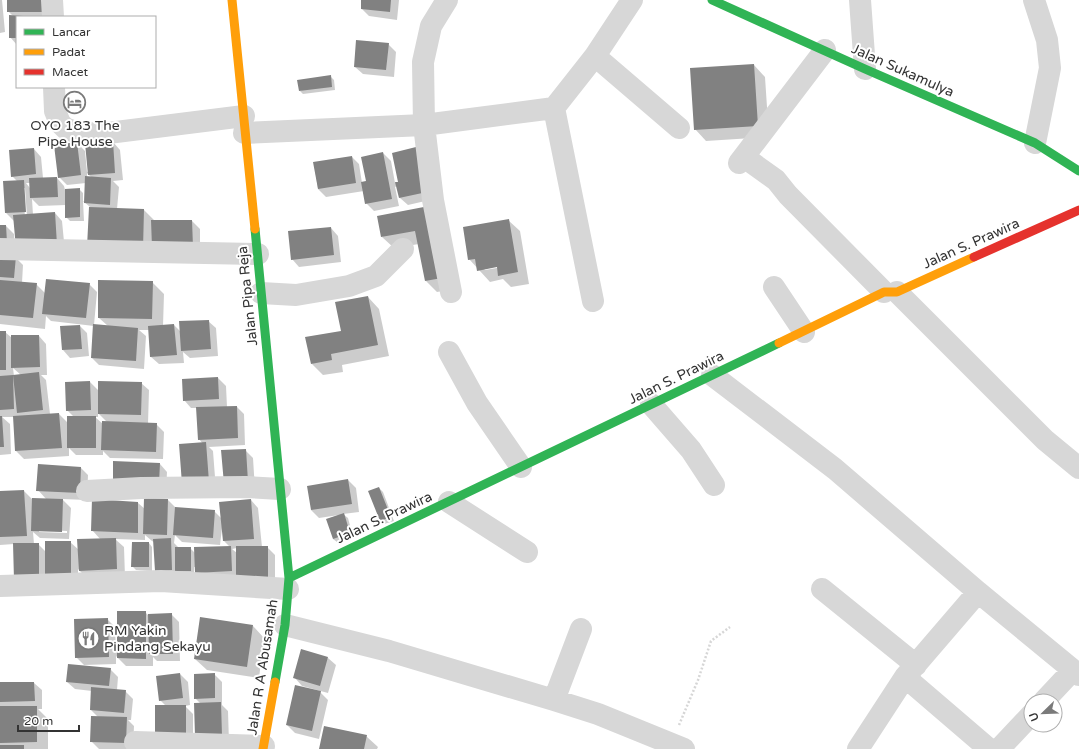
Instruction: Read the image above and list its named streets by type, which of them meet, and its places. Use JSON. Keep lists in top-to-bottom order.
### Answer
{
  "streets": {
    "street": [
      "Jalan Sukamulya",
      "Jalan S. Prawira",
      "Jalan Pipa Reja",
      "Jalan R A Abusamah"
    ]
  },
  "crossings": [
    ["Jalan S. Prawira", "Jalan Pipa Reja"],
    ["Jalan S. Prawira", "Jalan R A Abusamah"],
    ["Jalan Pipa Reja", "Jalan R A Abusamah"]
  ],
  "places": {
    "hotel": ["OYO 183 The Pipe House"],
    "restaurant": ["RM Yakin Pindang Sekayu"]
  },
  "legend": ["Lancar", "Padat", "Macet"],
  "scale_bar": "20 m",
  "north": "bottom left"
}
